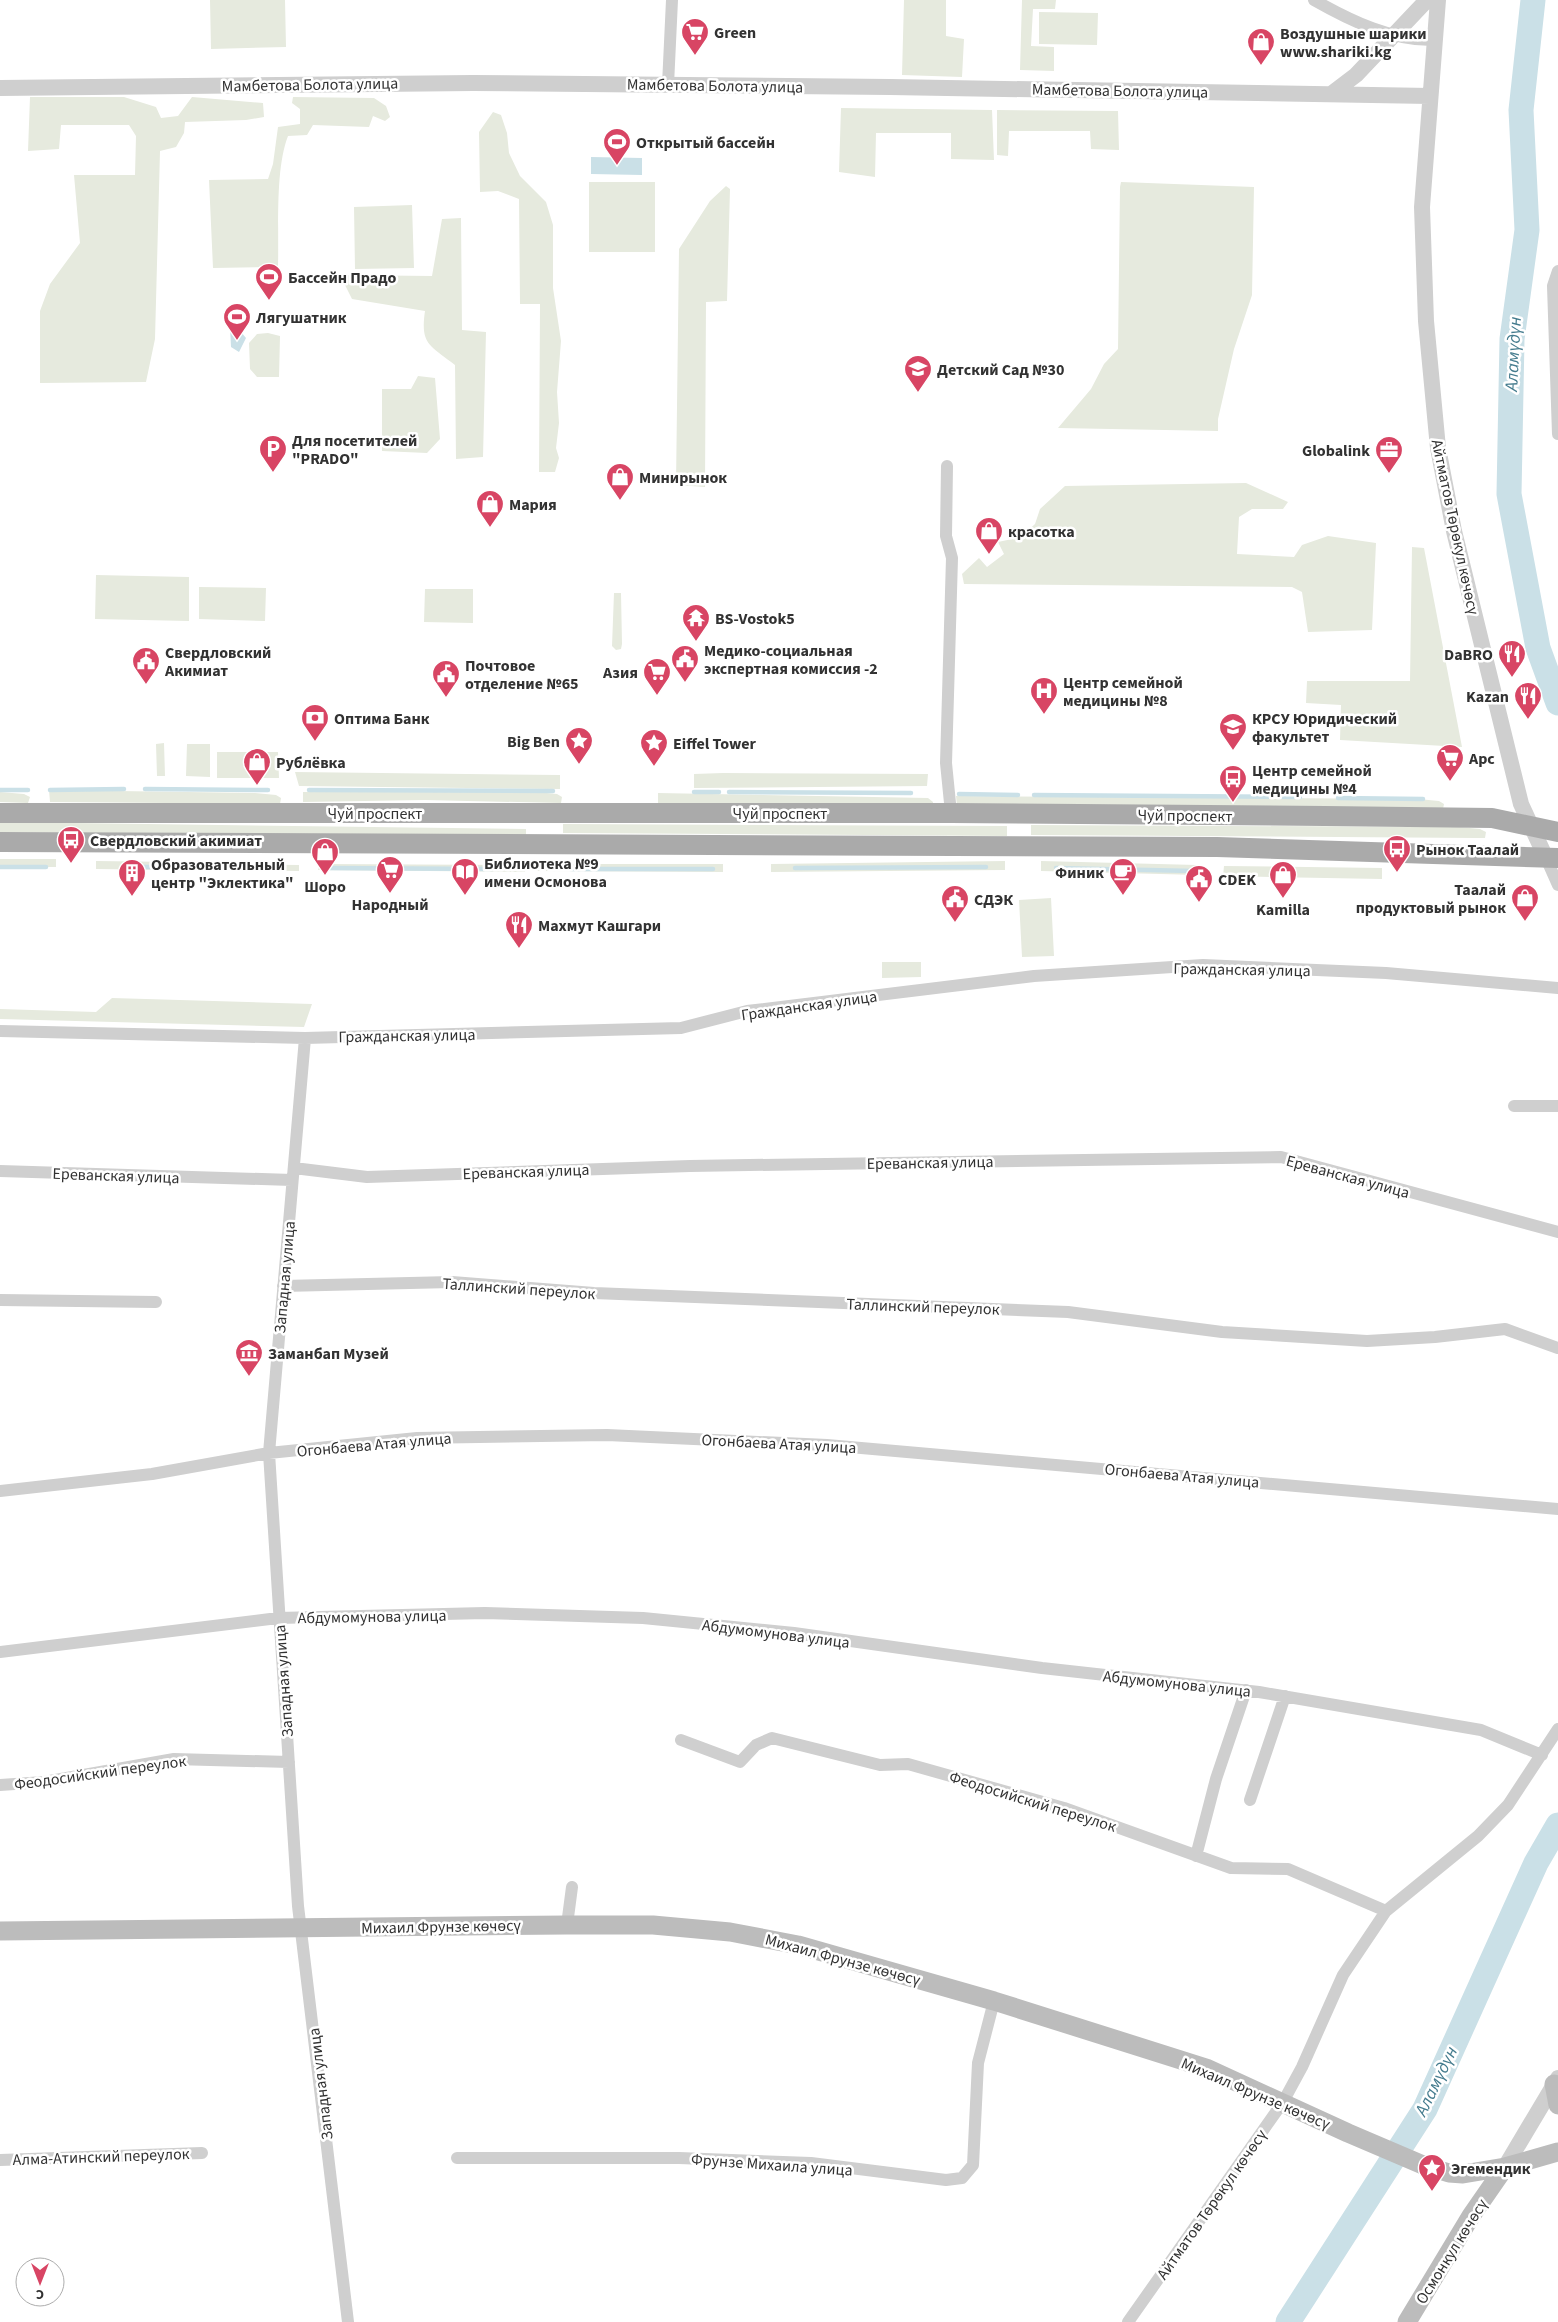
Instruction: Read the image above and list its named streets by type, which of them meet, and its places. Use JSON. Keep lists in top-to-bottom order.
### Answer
{
  "streets": {
    "main road": ["Чуй проспект", "Михаил Фрунзе көчөсү", "Осмонкул көчөсү"],
    "street": [
      "Мамбетова Болота улица",
      "Айтматов Төрөкул көчөсү",
      "Гражданская улица",
      "Ереванская улица",
      "Западная улица",
      "Таллинский переулок",
      "Огонбаева Атая улица",
      "Абдумомунова улица",
      "Феодосийский переулок",
      "Алма-Атинский переулок",
      "Фрунзе Михаила улица"
    ]
  },
  "crossings": [
    ["Мамбетова Болота улица", "Айтматов Төрөкул көчөсү"],
    ["Айтматов Төрөкул көчөсү", "Чуй проспект"],
    ["Айтматов Төрөкул көчөсү", "Абдумомунова улица"],
    ["Айтматов Төрөкул көчөсү", "Феодосийский переулок"],
    ["Айтматов Төрөкул көчөсү", "Михаил Фрунзе көчөсү"],
    ["Гражданская улица", "Западная улица"],
    ["Ереванская улица", "Западная улица"],
    ["Западная улица", "Таллинский переулок"],
    ["Западная улица", "Огонбаева Атая улица"],
    ["Западная улица", "Абдумомунова улица"],
    ["Западная улица", "Феодосийский переулок"],
    ["Западная улица", "Михаил Фрунзе көчөсү"],
    ["Михаил Фрунзе көчөсү", "Фрунзе Михаила улица"],
    ["Михаил Фрунзе көчөсү", "Осмонкул көчөсү"]
  ],
  "water": ["Аламүдүн"],
  "places": {
    "supermarket": [
      "Green",
      "Азия",
      "Арс",
      "Народный"
    ],
    "shop": [
      "Воздушные шарики www.shariki.kg",
      "Минирынок",
      "Мария",
      "красотка",
      "Рублёвка",
      "Шоро",
      "Kamilla",
      "Таалай продуктовый рынок"
    ],
    "sports": ["Открытый бассейн", "Бассейн Прадо", "Лягушатник"],
    "school or university": ["Детский Сад №30", "КРСУ Юридический факультет"],
    "parking": ["Для посетителей \"PRADO\""],
    "office": ["Globalink"],
    "temple": ["BS-Vostok5"],
    "restaurant": ["DaBRO", "Kazan", "Махмут Кашгари"],
    "public building": [
      "Медико-социальная экспертная комиссия -2",
      "Свердловский Акимиат",
      "Почтовое отделение №65",
      "CDEK",
      "СДЭК"
    ],
    "hospital": ["Центр семейной медицины №8"],
    "bank": ["Оптима Банк"],
    "place": ["Big Ben", "Eiffel Tower", "Эгемендик"],
    "bus stop": ["Центр семейной медицины №4", "Свердловский акимиат", "Рынок Таалай"],
    "library": ["Библиотека №9 имени Осмонова"],
    "cafe": ["Финик"],
    "building": ["Образовательный центр \"Эклектика\""],
    "museum": ["Заманбап Музей"]
  },
  "north": "bottom"
}
